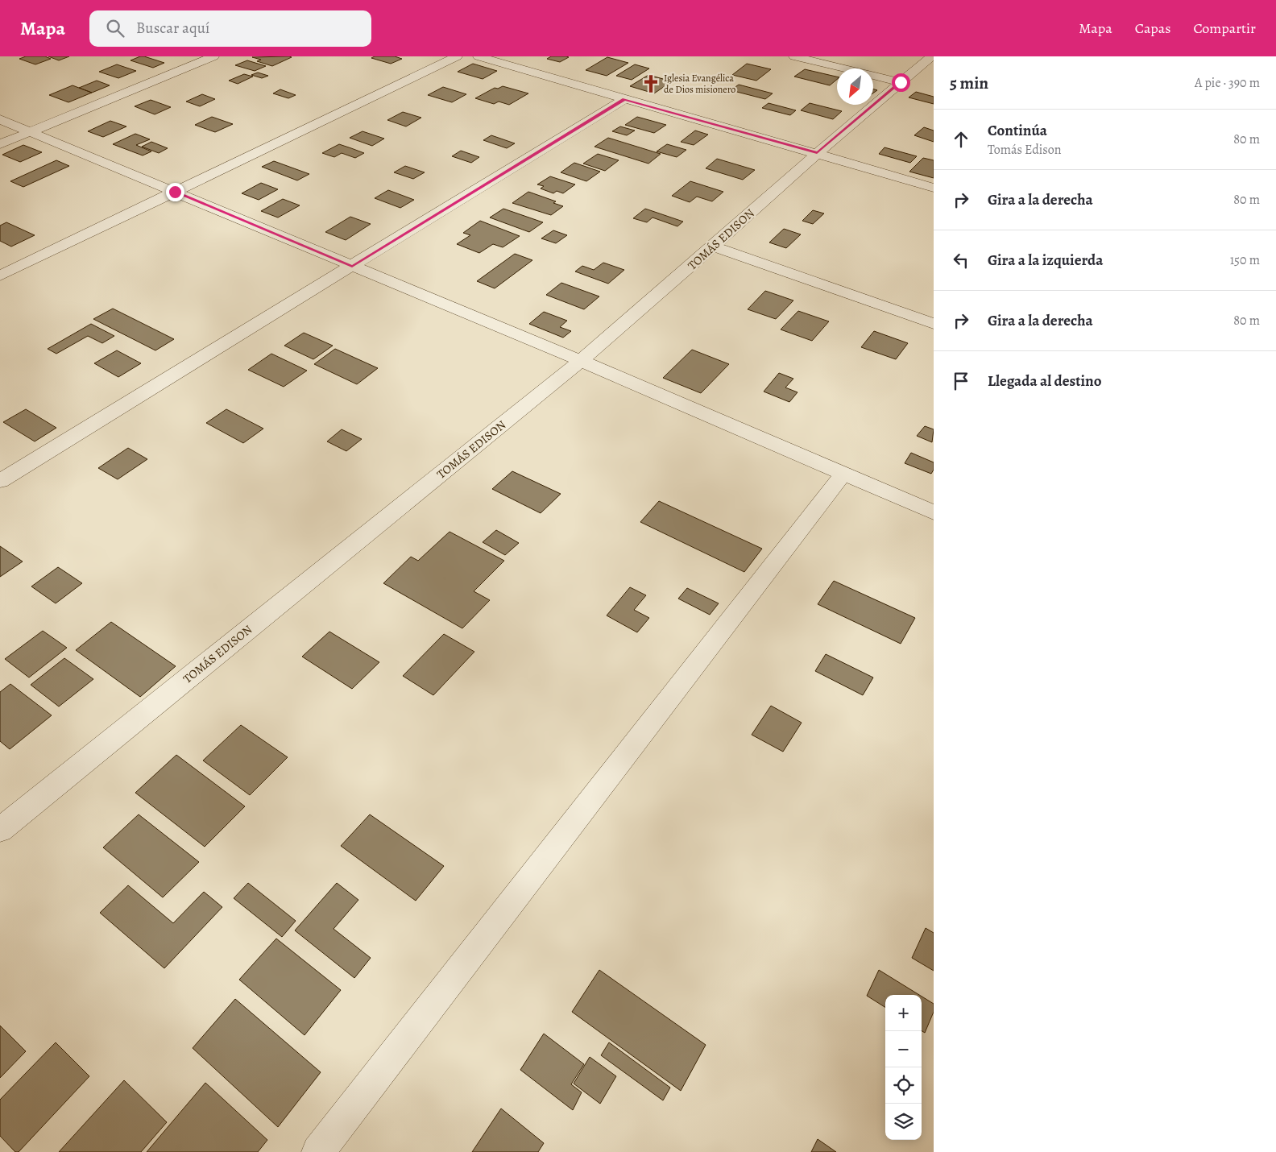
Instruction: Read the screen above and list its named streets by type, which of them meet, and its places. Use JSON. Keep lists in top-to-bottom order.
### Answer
{
  "streets": {
    "street": ["TOMÁS EDISON"]
  },
  "places": {
    "church": ["Iglesia Evangélica de Dios misionero"]
  },
  "north": "bottom left",
  "page": {
    "header": "Mapa",
    "search": "Buscar aquí",
    "nav": ["Mapa", "Capas", "Compartir"],
    "heading": ["5 min", "A pie · 390 m"],
    "list": [
      ["Continúa", "Tomás Edison", "80 m"],
      ["Gira a la derecha", "80 m"],
      ["Gira a la izquierda", "150 m"],
      ["Gira a la derecha", "80 m"],
      "Llegada al destino"
    ],
    "map_buttons": ["+", "−"]
  }
}
